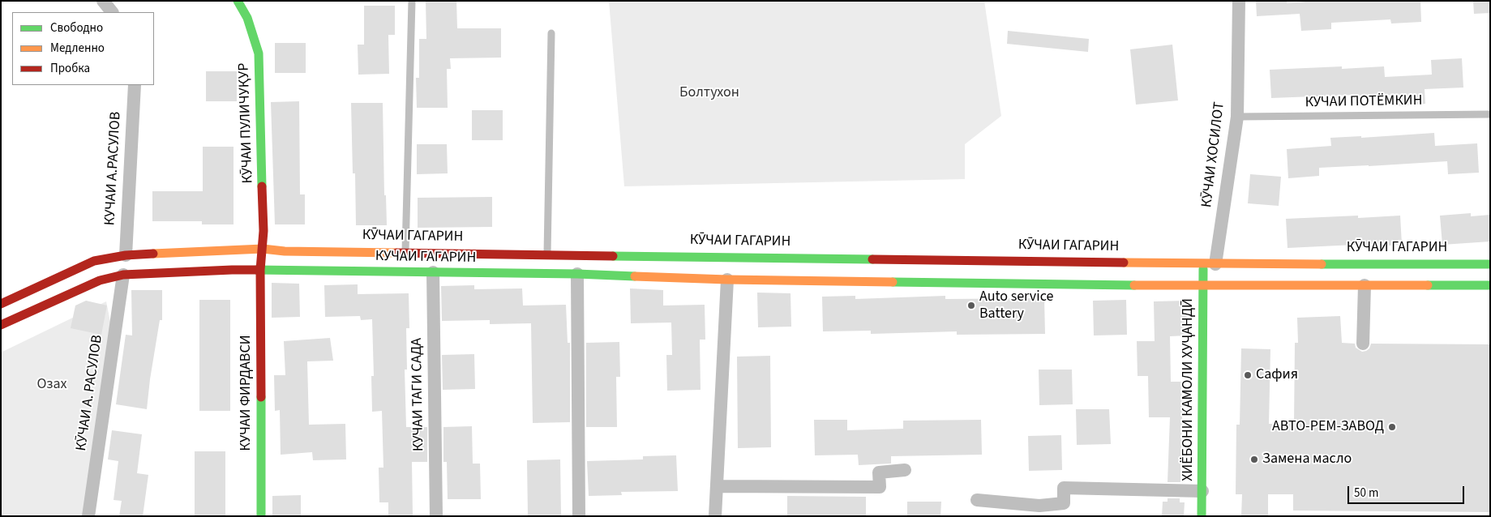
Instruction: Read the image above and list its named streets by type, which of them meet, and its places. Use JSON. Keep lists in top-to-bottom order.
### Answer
{
  "streets": {
    "main road": [
      "КӮЧАИ ПУЛИЧУҚУР",
      "КӮЧАИ ГАГАРИН",
      "КУЧАИ ГАГАРИН",
      "ХИЁБОНИ КАМОЛИ ХУҶАНДӢ",
      "КУЧАИ ФИРДАВСИ"
    ],
    "street": [
      "КӮЧАИ ХОСИЛОТ",
      "КУЧАИ А.РАСУЛОВ",
      "КӮЧАИ А. РАСУЛОВ",
      "КУЧАИ ТАГИ САДА"
    ],
    "lane": ["КУЧАИ ПОТЁМКИН"]
  },
  "crossings": [
    ["КУЧАИ ПОТЁМКИН", "КӮЧАИ ХОСИЛОТ"],
    ["КӮЧАИ ПУЛИЧУҚУР", "КӮЧАИ ГАГАРИН"],
    ["КӮЧАИ ПУЛИЧУҚУР", "КУЧАИ ГАГАРИН"],
    ["КӮЧАИ ПУЛИЧУҚУР", "КУЧАИ ФИРДАВСИ"],
    ["КӮЧАИ ХОСИЛОТ", "КӮЧАИ ГАГАРИН"],
    ["КӮЧАИ ХОСИЛОТ", "ХИЁБОНИ КАМОЛИ ХУҶАНДӢ"],
    ["КУЧАИ А.РАСУЛОВ", "КӮЧАИ ГАГАРИН"],
    ["КӮЧАИ ГАГАРИН", "КУЧАИ ГАГАРИН"],
    ["КӮЧАИ ГАГАРИН", "ХИЁБОНИ КАМОЛИ ХУҶАНДӢ"],
    ["КУЧАИ ГАГАРИН", "КӮЧАИ А. РАСУЛОВ"],
    ["КУЧАИ ГАГАРИН", "КУЧАИ ФИРДАВСИ"],
    ["КУЧАИ ГАГАРИН", "КУЧАИ ТАГИ САДА"]
  ],
  "parks": ["Болтухон", "Озах"],
  "places": [
    "Auto service Battery",
    "Сафия",
    "АВТО-РЕМ-ЗАВОД",
    "Замена масло"
  ],
  "legend": ["Свободно", "Медленно", "Пробка"],
  "scale_bar": "50 m"
}
